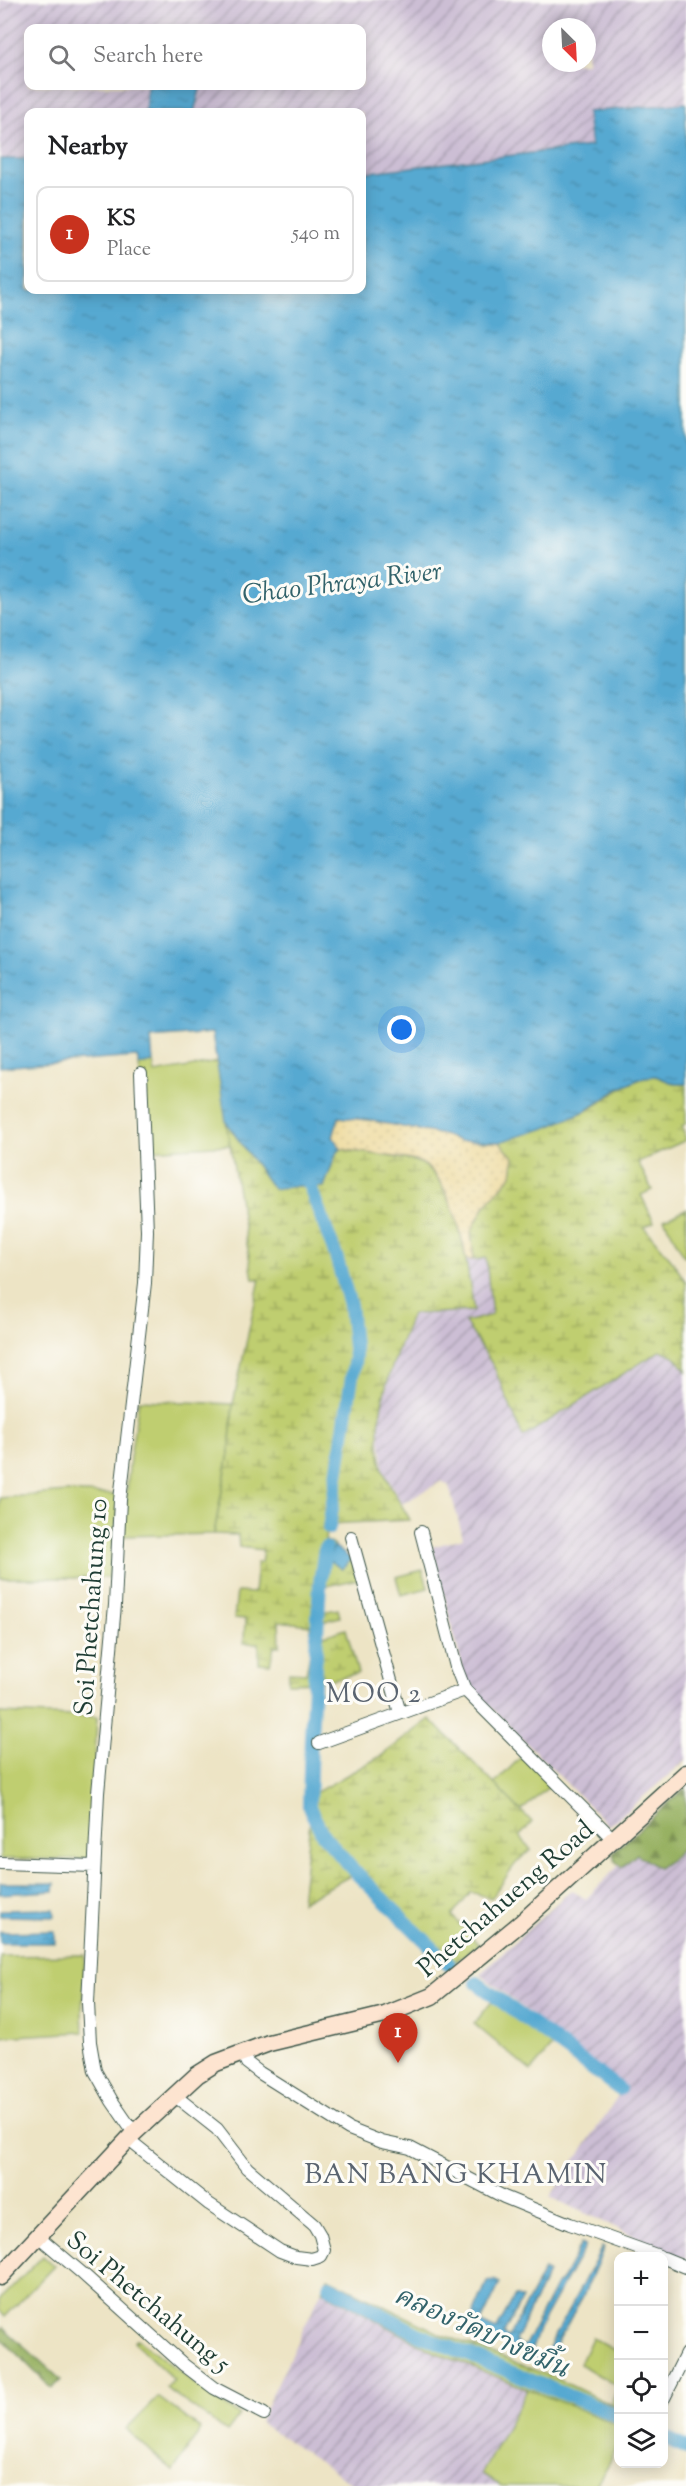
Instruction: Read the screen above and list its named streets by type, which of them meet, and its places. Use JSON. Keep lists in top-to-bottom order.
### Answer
{
  "streets": {
    "main road": ["Phetchahueng Road"],
    "street": ["Soi Phetchahung 10", "Soi Phetchahung 5"]
  },
  "crossings": [
    ["Soi Phetchahung 10", "Phetchahueng Road"],
    ["Phetchahueng Road", "Soi Phetchahung 5"]
  ],
  "districts": ["MOO 2", "BAN BANG KHAMIN"],
  "water": ["Chao Phraya River", "คลองวัดบางขมิ้น"],
  "north": "bottom right",
  "page": {
    "search": "Search here",
    "heading": "Nearby",
    "list": [
      {
        "mark": "1",
        "name": "KS",
        "note": "Place",
        "value": "540 m"
      }
    ],
    "pins": "1",
    "map_buttons": ["+", "−"]
  }
}
